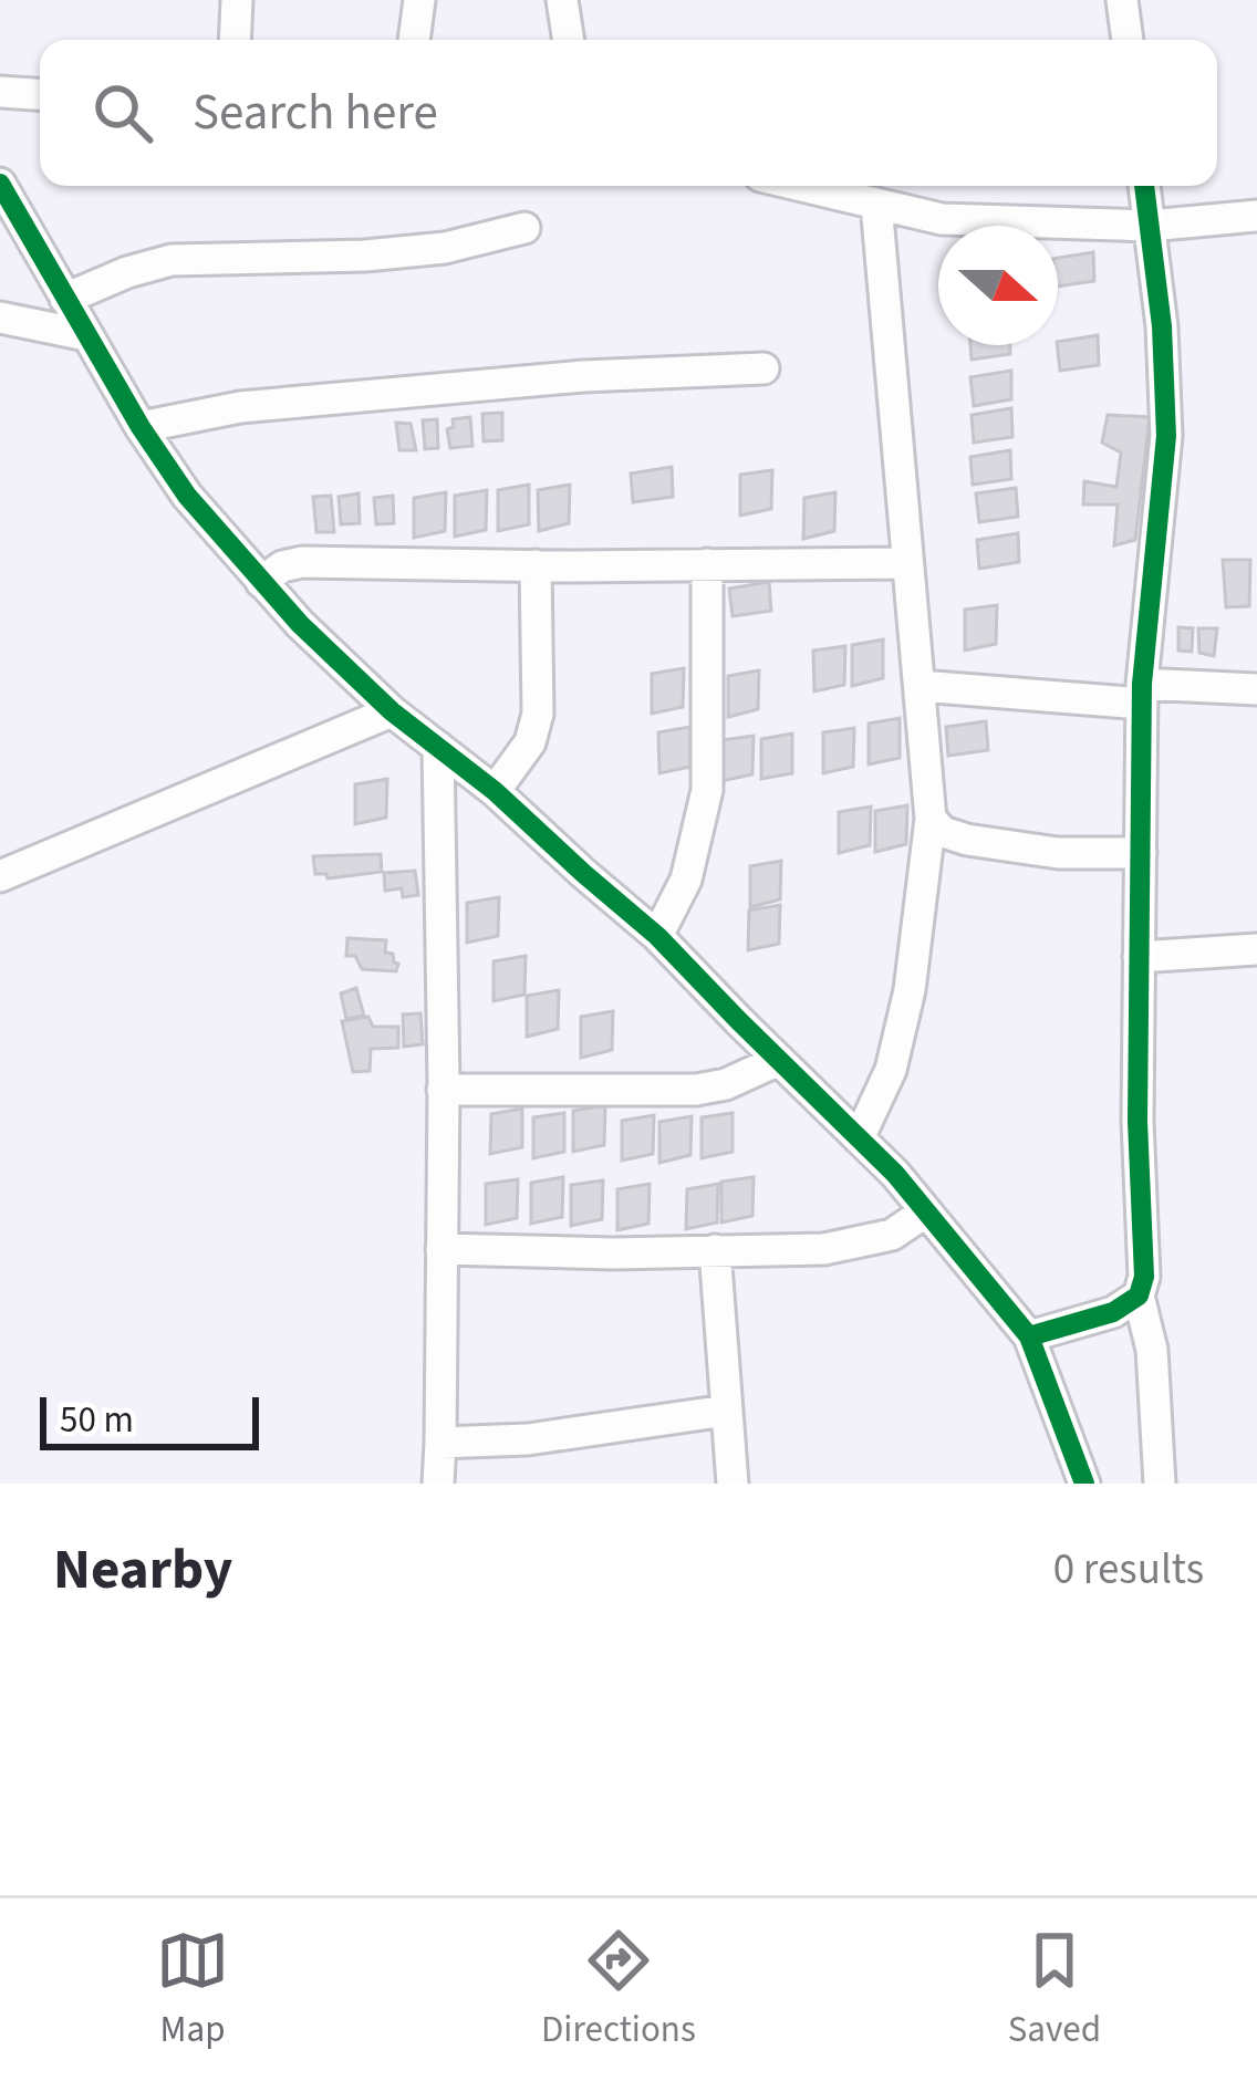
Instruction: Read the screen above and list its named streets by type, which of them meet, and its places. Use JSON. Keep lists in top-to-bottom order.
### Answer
{
  "scale_bar": "50 m",
  "north": "right",
  "page": {
    "search": "Search here",
    "scale": "50 m",
    "heading": ["Nearby", "0 results"],
    "nav": ["Map", "Directions", "Saved"]
  }
}
